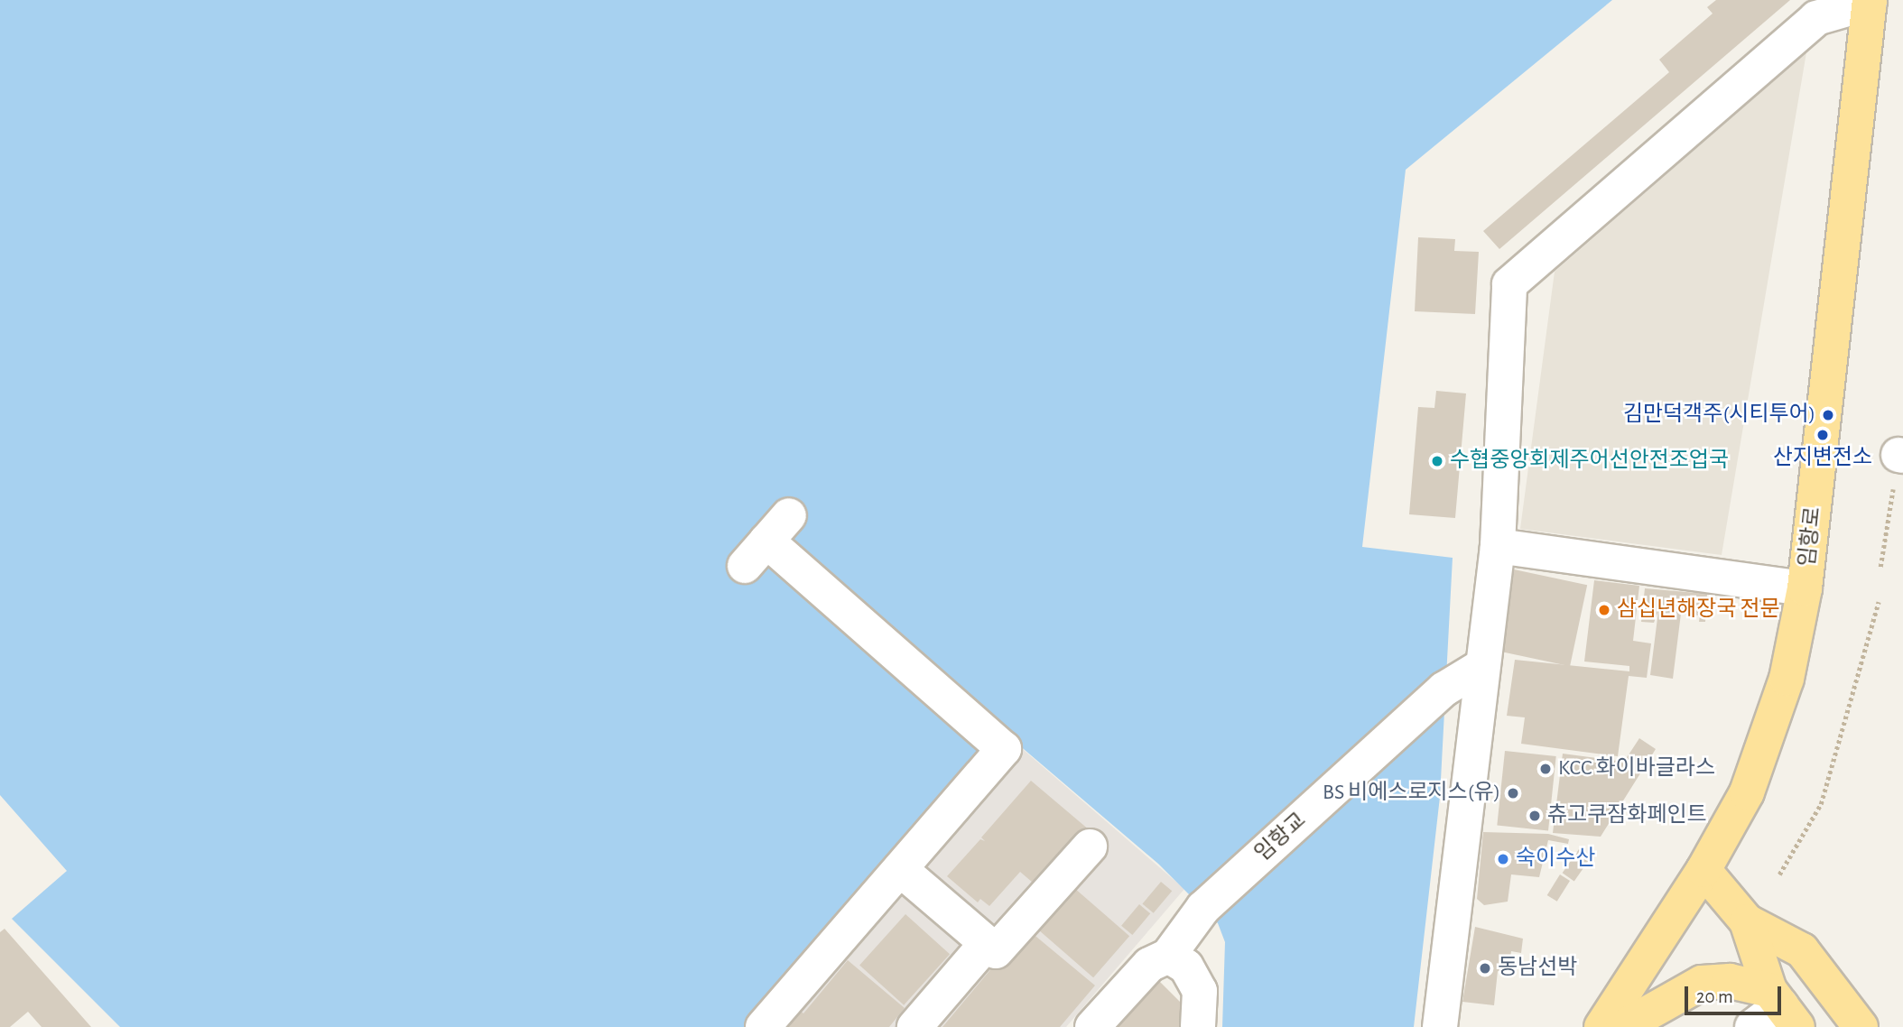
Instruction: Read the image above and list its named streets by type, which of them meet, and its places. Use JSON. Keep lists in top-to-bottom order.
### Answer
{
  "streets": {
    "main road": ["임항로"],
    "street": ["임항교"]
  },
  "places": [
    "김만덕객주(시티투어)",
    "산지변전소",
    "수협중앙회제주어선안전조업국",
    "삼십년해장국 전문",
    "KCC 화이바글라스",
    "BS 비에스로지스(유)",
    "츄고쿠잠화페인트",
    "숙이수산",
    "동남선박"
  ],
  "scale_bar": "20 m"
}
